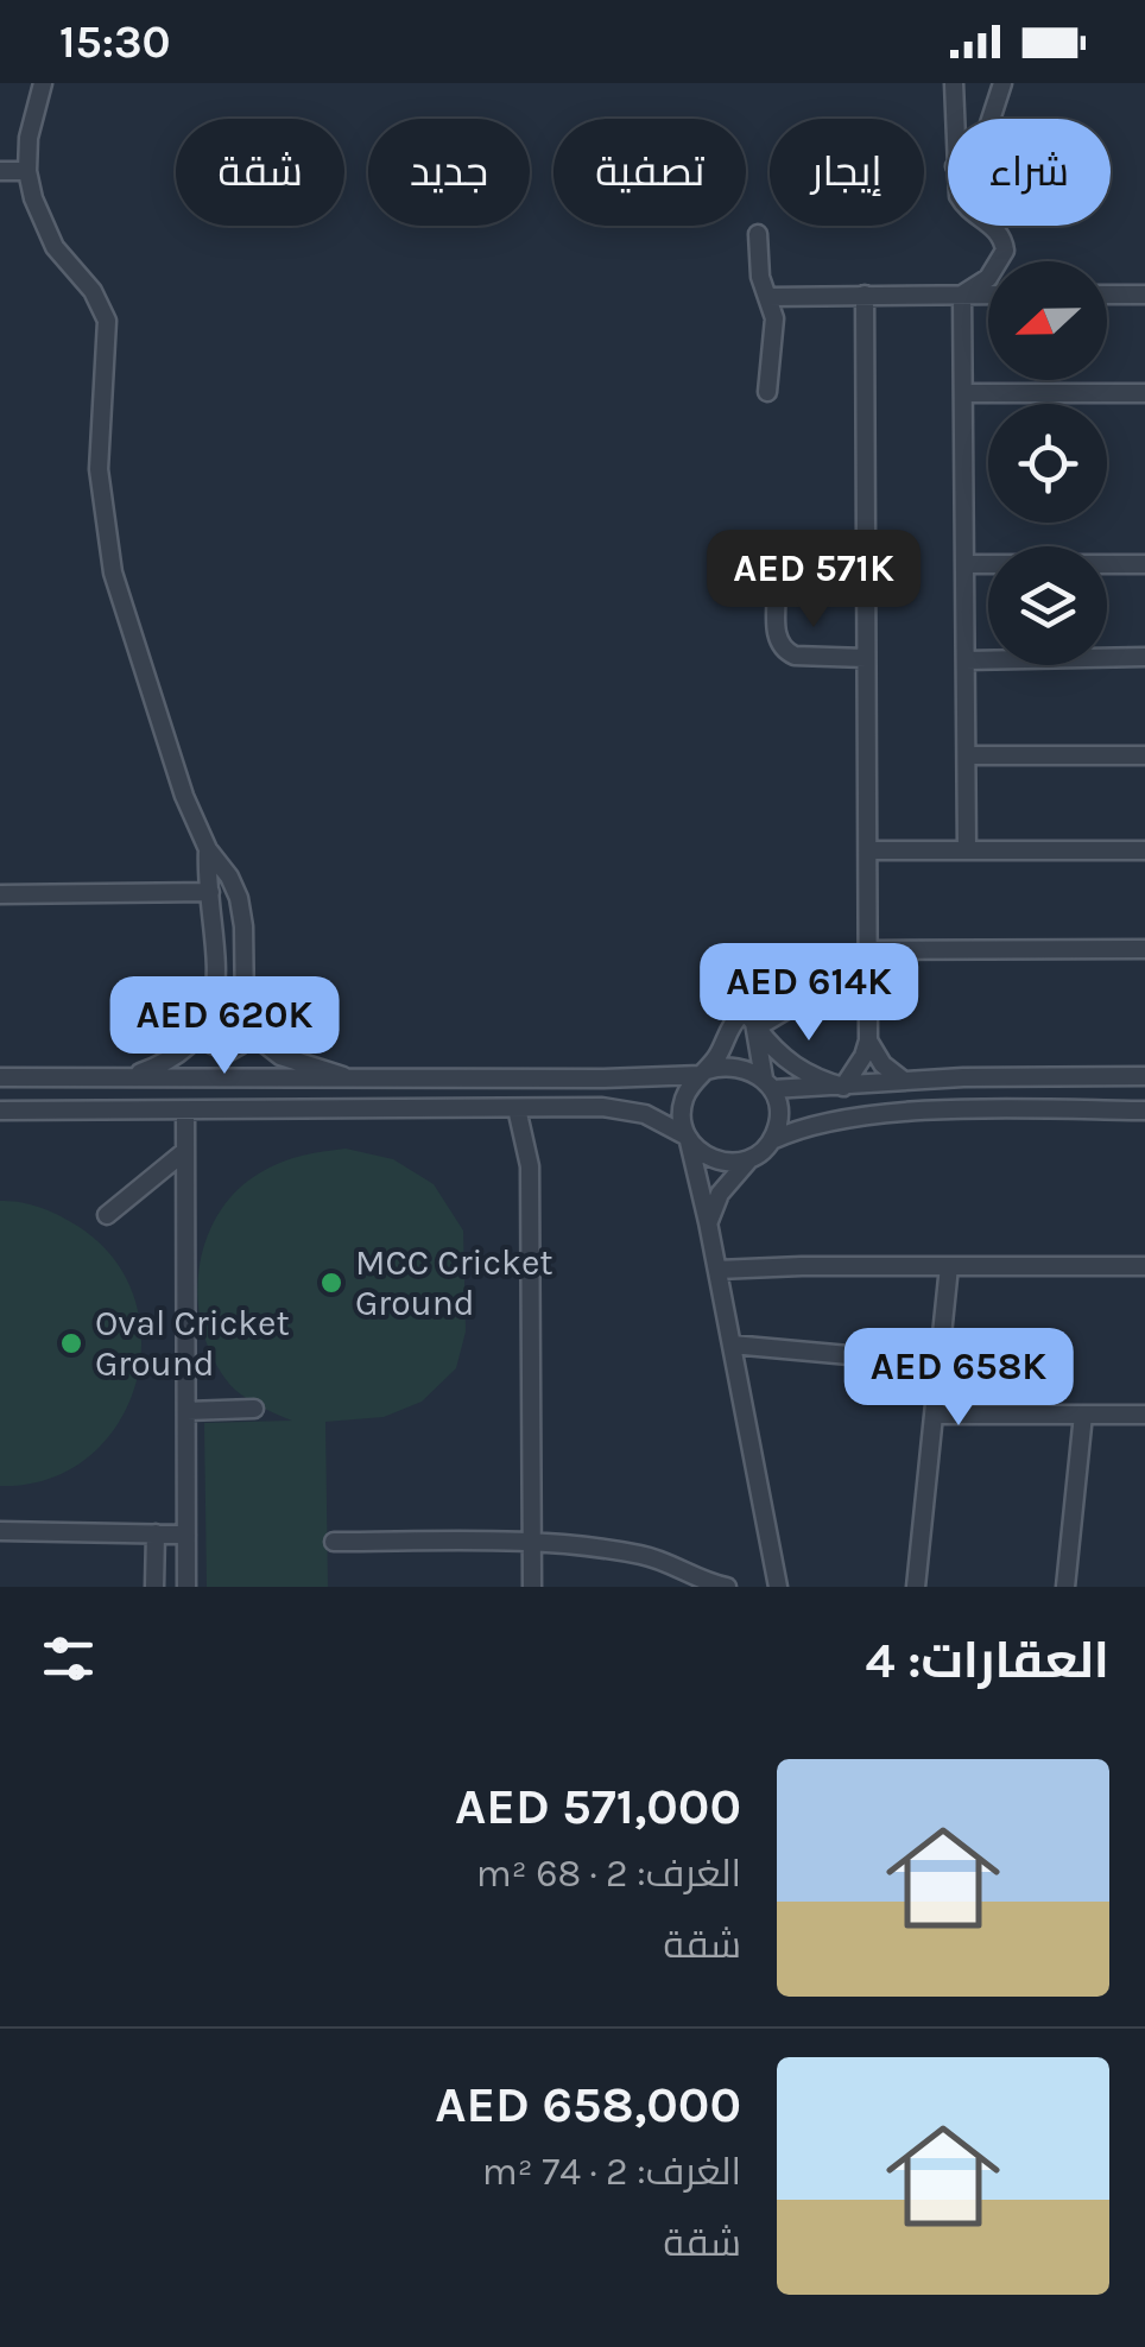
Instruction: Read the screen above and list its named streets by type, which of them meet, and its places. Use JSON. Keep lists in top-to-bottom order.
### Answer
{
  "places": ["MCC Cricket Ground", "Oval Cricket Ground"],
  "north": "left",
  "page": {
    "status": "15:30",
    "chip": [
      "شراء",
      "إيجار",
      "تصفية",
      "جديد",
      "شقة"
    ],
    "price": [
      "AED 571K",
      "AED 614K",
      "AED 620K",
      "AED 658K"
    ],
    "heading": "العقارات: 4",
    "list": [
      {
        "name": "AED 571,000",
        "note": "الغرف: 2 · 68 m² · شقة"
      },
      {
        "name": "AED 658,000",
        "note": "الغرف: 2 · 74 m² · شقة"
      }
    ]
  }
}
